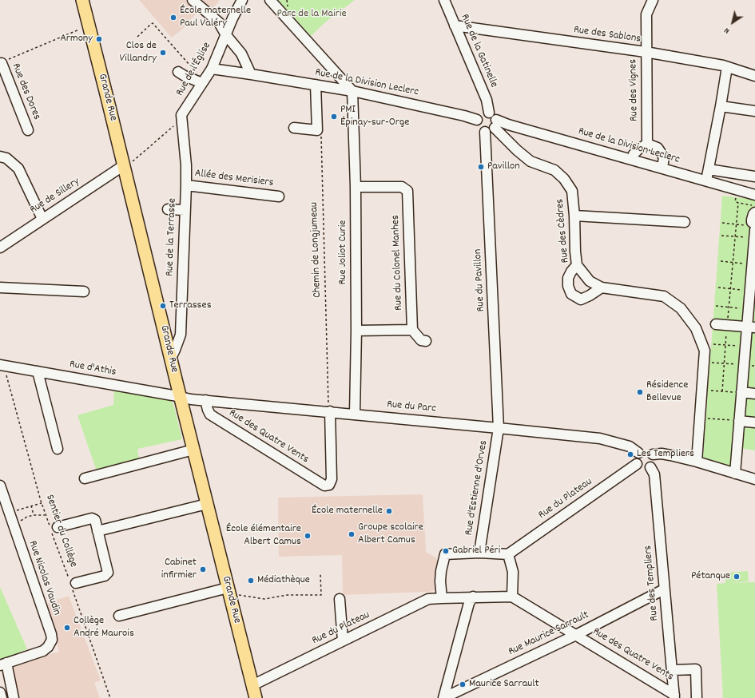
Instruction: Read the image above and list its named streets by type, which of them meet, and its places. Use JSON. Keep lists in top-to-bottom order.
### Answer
{
  "streets": {
    "main road": ["Grande Rue"],
    "street": [
      "Rue des Sablons",
      "Rue de la Gatinelle",
      "Rue de l'Église",
      "Rue de la Division Leclerc",
      "Rue des Vignes",
      "Rue des Dores",
      "Allée des Merisiers",
      "Rue de Sillery",
      "Rue des Cèdres",
      "Rue de la Terrasse",
      "Rue Joliot Curie",
      "Rue du Colonel Manhes",
      "Rue du Pavillon",
      "Rue d'Athis",
      "Rue du Parc",
      "Rue des Quatre Vents",
      "Rue d'Estienne d'Orves",
      "Rue du Plateau",
      "Rue Nicolas Vaudin",
      "Rue des Templiers",
      "Rue Maurice Sarrault"
    ],
    "path": ["Chemin de Longjumeau", "Sentier du Collège"]
  },
  "crossings": [
    ["Rue des Sablons", "Rue de la Gatinelle"],
    ["Rue des Sablons", "Rue des Vignes"],
    ["Rue de la Gatinelle", "Rue de la Division Leclerc"],
    ["Rue de la Gatinelle", "Rue des Cèdres"],
    ["Rue de la Gatinelle", "Rue du Pavillon"],
    ["Rue de l'Église", "Rue de la Division Leclerc"],
    ["Rue de l'Église", "Rue de la Terrasse"],
    ["Rue de la Division Leclerc", "Rue des Cèdres"],
    ["Rue de la Division Leclerc", "Rue Joliot Curie"],
    ["Rue de la Division Leclerc", "Rue du Pavillon"],
    ["Grande Rue", "Rue de Sillery"],
    ["Grande Rue", "Rue de la Terrasse"],
    ["Grande Rue", "Rue d'Athis"],
    ["Grande Rue", "Rue du Parc"],
    ["Grande Rue", "Rue du Plateau"],
    ["Allée des Merisiers", "Rue de la Terrasse"],
    ["Rue des Cèdres", "Rue du Pavillon"],
    ["Chemin de Longjumeau", "Rue du Parc"],
    ["Chemin de Longjumeau", "Rue des Quatre Vents"],
    ["Rue Joliot Curie", "Rue du Colonel Manhes"],
    ["Rue Joliot Curie", "Rue du Parc"],
    ["Rue du Pavillon", "Rue du Parc"],
    ["Rue du Pavillon", "Rue d'Estienne d'Orves"],
    ["Rue d'Athis", "Rue du Parc"],
    ["Rue d'Athis", "Sentier du Collège"],
    ["Rue du Parc", "Rue des Quatre Vents"],
    ["Rue du Parc", "Rue d'Estienne d'Orves"],
    ["Rue du Parc", "Rue du Plateau"],
    ["Rue du Parc", "Rue des Templiers"],
    ["Rue des Quatre Vents", "Rue du Plateau"],
    ["Rue des Quatre Vents", "Rue des Templiers"],
    ["Rue des Quatre Vents", "Rue Maurice Sarrault"],
    ["Rue du Plateau", "Rue des Templiers"],
    ["Rue des Templiers", "Rue Maurice Sarrault"]
  ],
  "parks": ["Parc de la Mairie"],
  "places": [
    "École maternelle Paul Valéry",
    "Armony",
    "Clos de Villandry",
    "PMI Épinay-sur-Orge",
    "Pavillon",
    "Terrasses",
    "Résidence Bellevue",
    "Les Templiers",
    "École maternelle",
    "Groupe scolaire Albert Camus",
    "École élémentaire Albert Camus",
    "Gabriel Péri",
    "Cabinet infirmier",
    "Pétanque",
    "Médiathèque",
    "Collège André Maurois",
    "Maurice Sarrault"
  ],
  "north": "bottom left"
}
